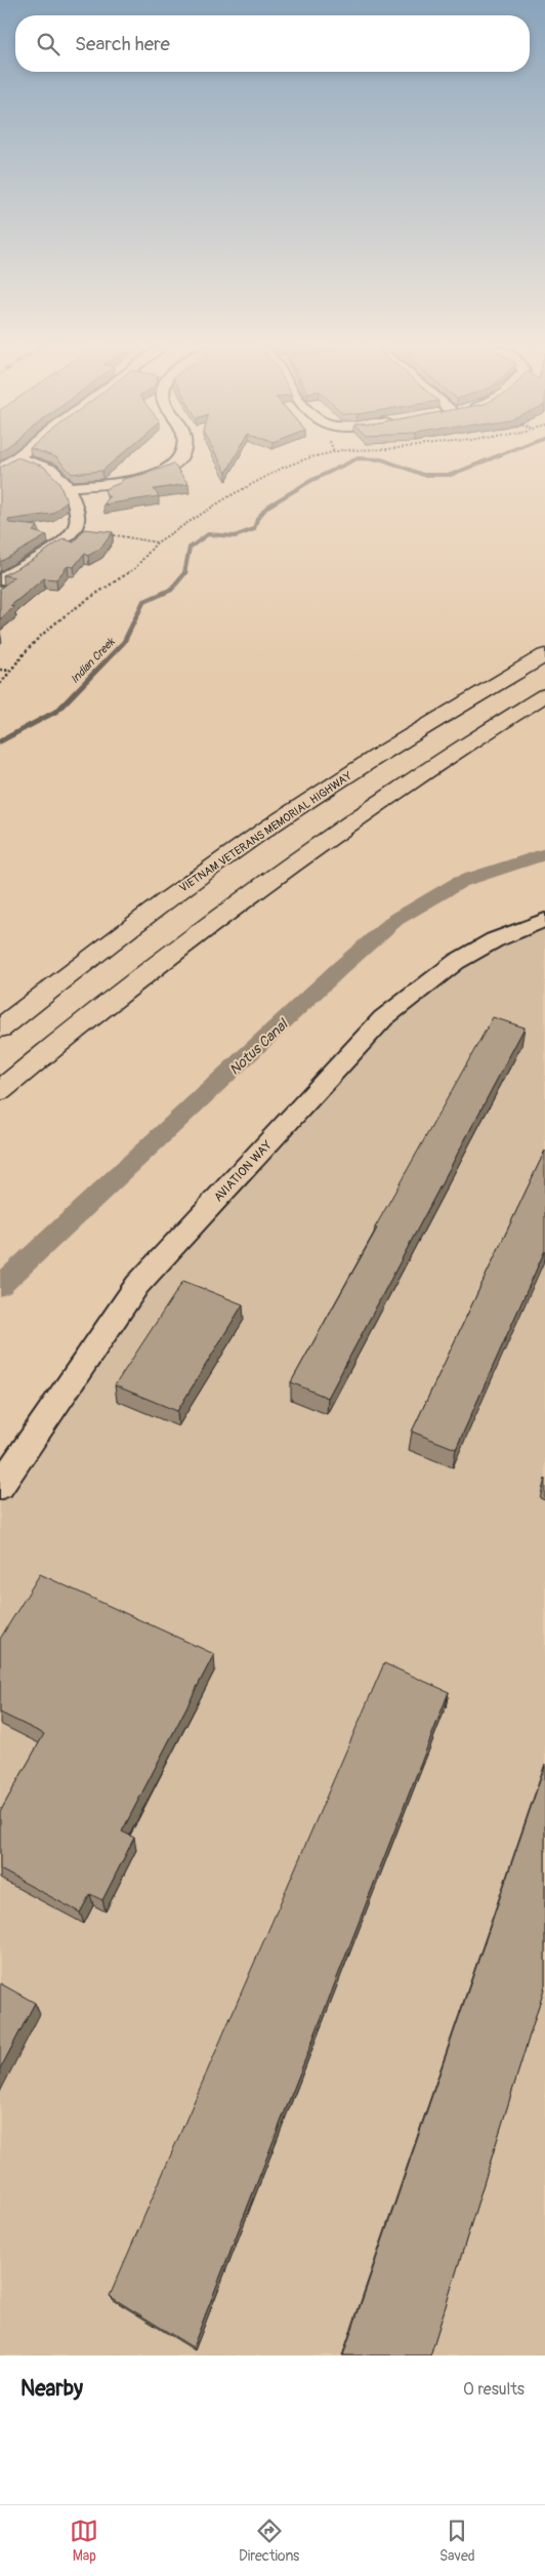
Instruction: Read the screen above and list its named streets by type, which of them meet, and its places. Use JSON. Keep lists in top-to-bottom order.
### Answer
{
  "streets": {
    "highway": ["VIETNAM VETERANS MEMORIAL HIGHWAY"],
    "street": ["AVIATION WAY"]
  },
  "water": ["Indian Creek", "Notus Canal"],
  "page": {
    "search": "Search here",
    "heading": ["Nearby", "0 results"],
    "nav": ["Map", "Directions", "Saved"]
  }
}
